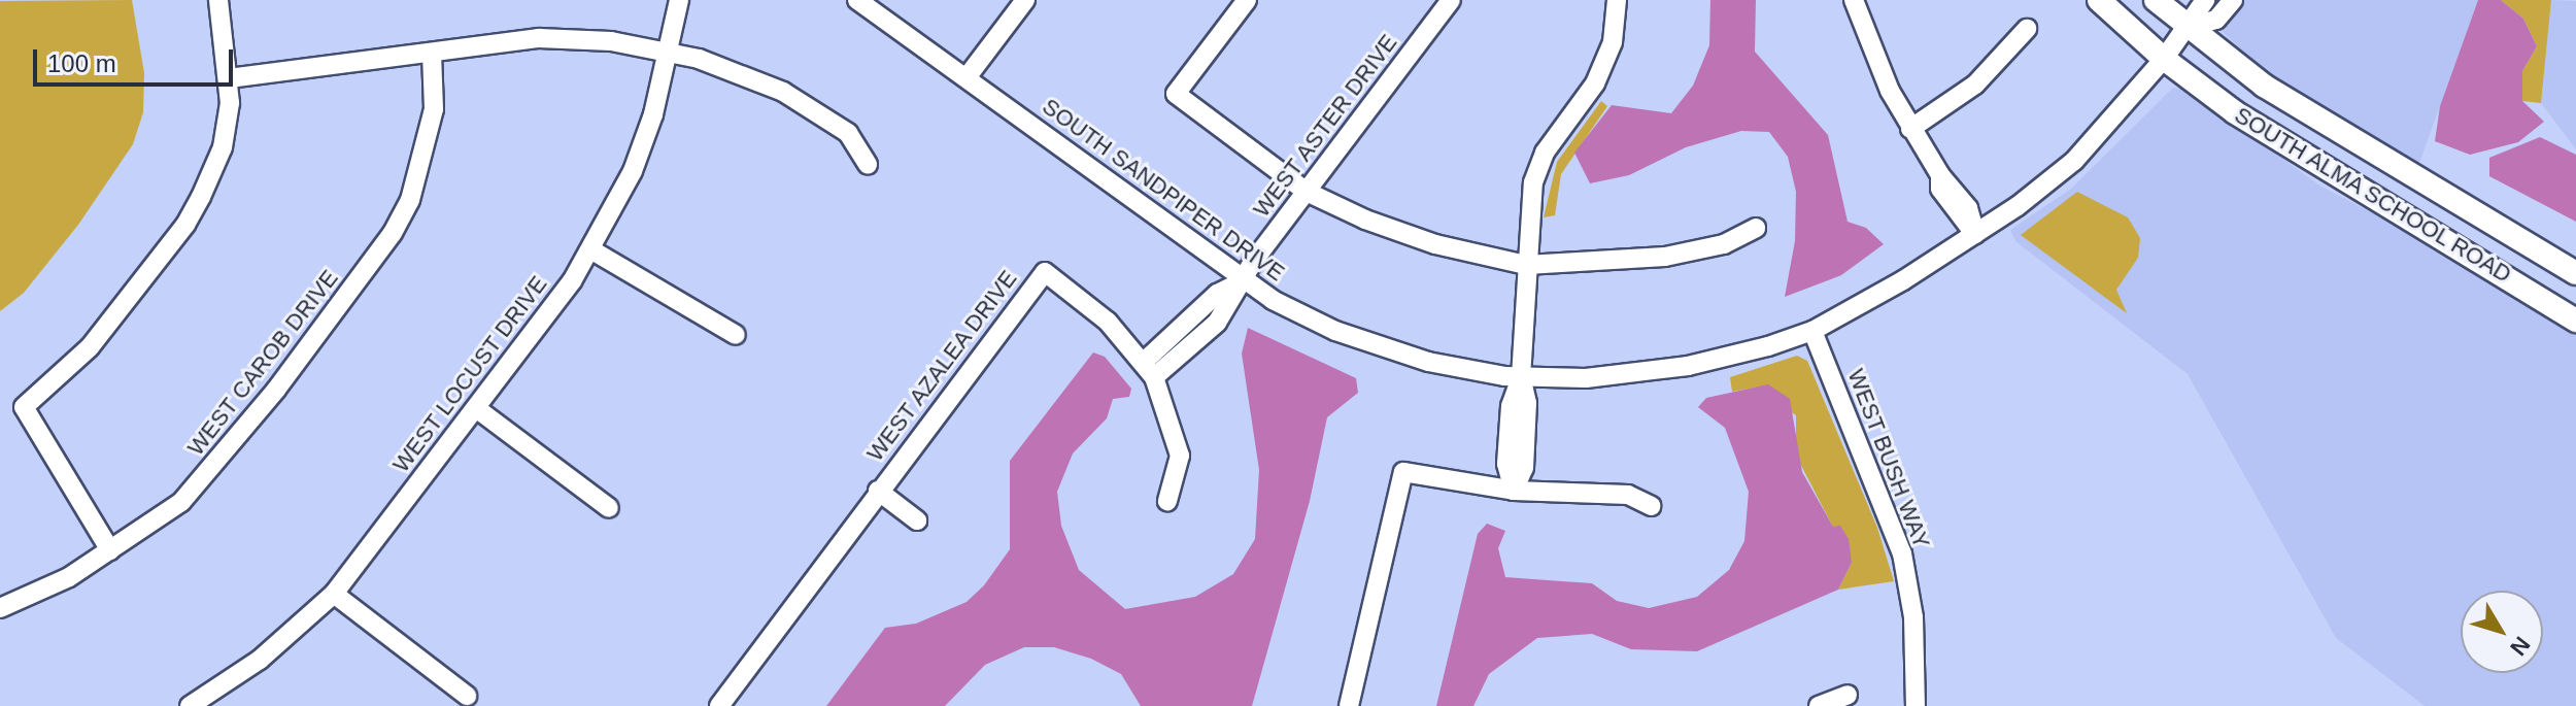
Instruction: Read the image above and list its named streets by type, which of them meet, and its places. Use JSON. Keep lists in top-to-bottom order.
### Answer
{
  "streets": {
    "main road": ["SOUTH ALMA SCHOOL ROAD"],
    "street": [
      "WEST ASTER DRIVE",
      "SOUTH SANDPIPER DRIVE",
      "WEST CAROB DRIVE",
      "WEST AZALEA DRIVE",
      "WEST LOCUST DRIVE",
      "WEST BUSH WAY"
    ]
  },
  "crossings": [
    ["WEST ASTER DRIVE", "SOUTH SANDPIPER DRIVE"],
    ["WEST ASTER DRIVE", "WEST AZALEA DRIVE"],
    ["SOUTH SANDPIPER DRIVE", "SOUTH ALMA SCHOOL ROAD"],
    ["SOUTH SANDPIPER DRIVE", "WEST BUSH WAY"]
  ],
  "scale_bar": "100 m",
  "north": "bottom right"
}
